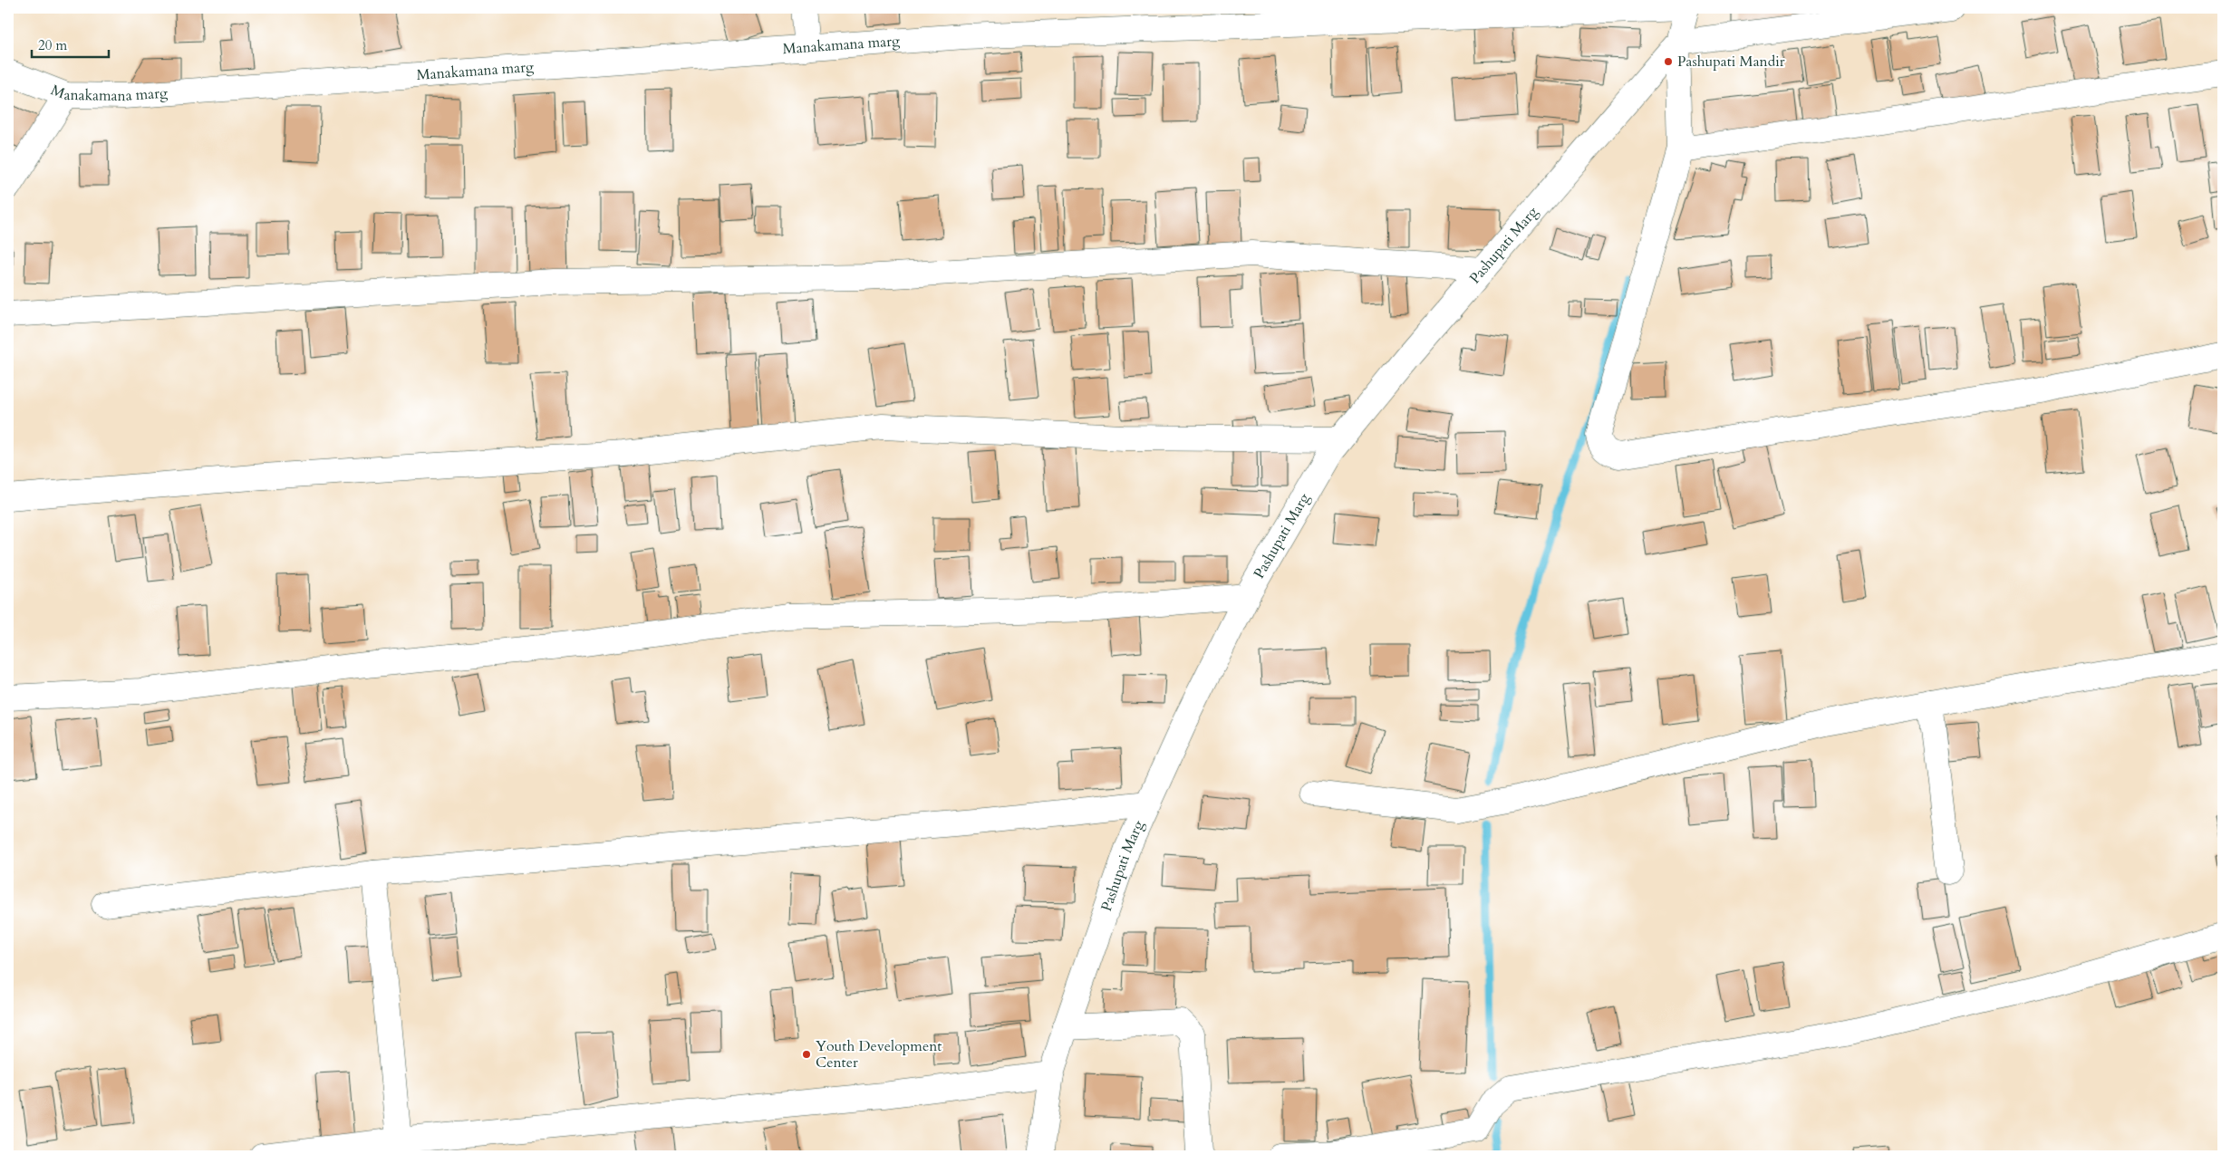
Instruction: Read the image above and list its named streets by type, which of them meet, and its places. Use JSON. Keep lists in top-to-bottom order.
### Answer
{
  "streets": {
    "street": ["Manakamana marg", "Pashupati Marg"]
  },
  "places": ["Pashupati Mandir", "Youth Development Center"],
  "scale_bar": "20 m"
}
